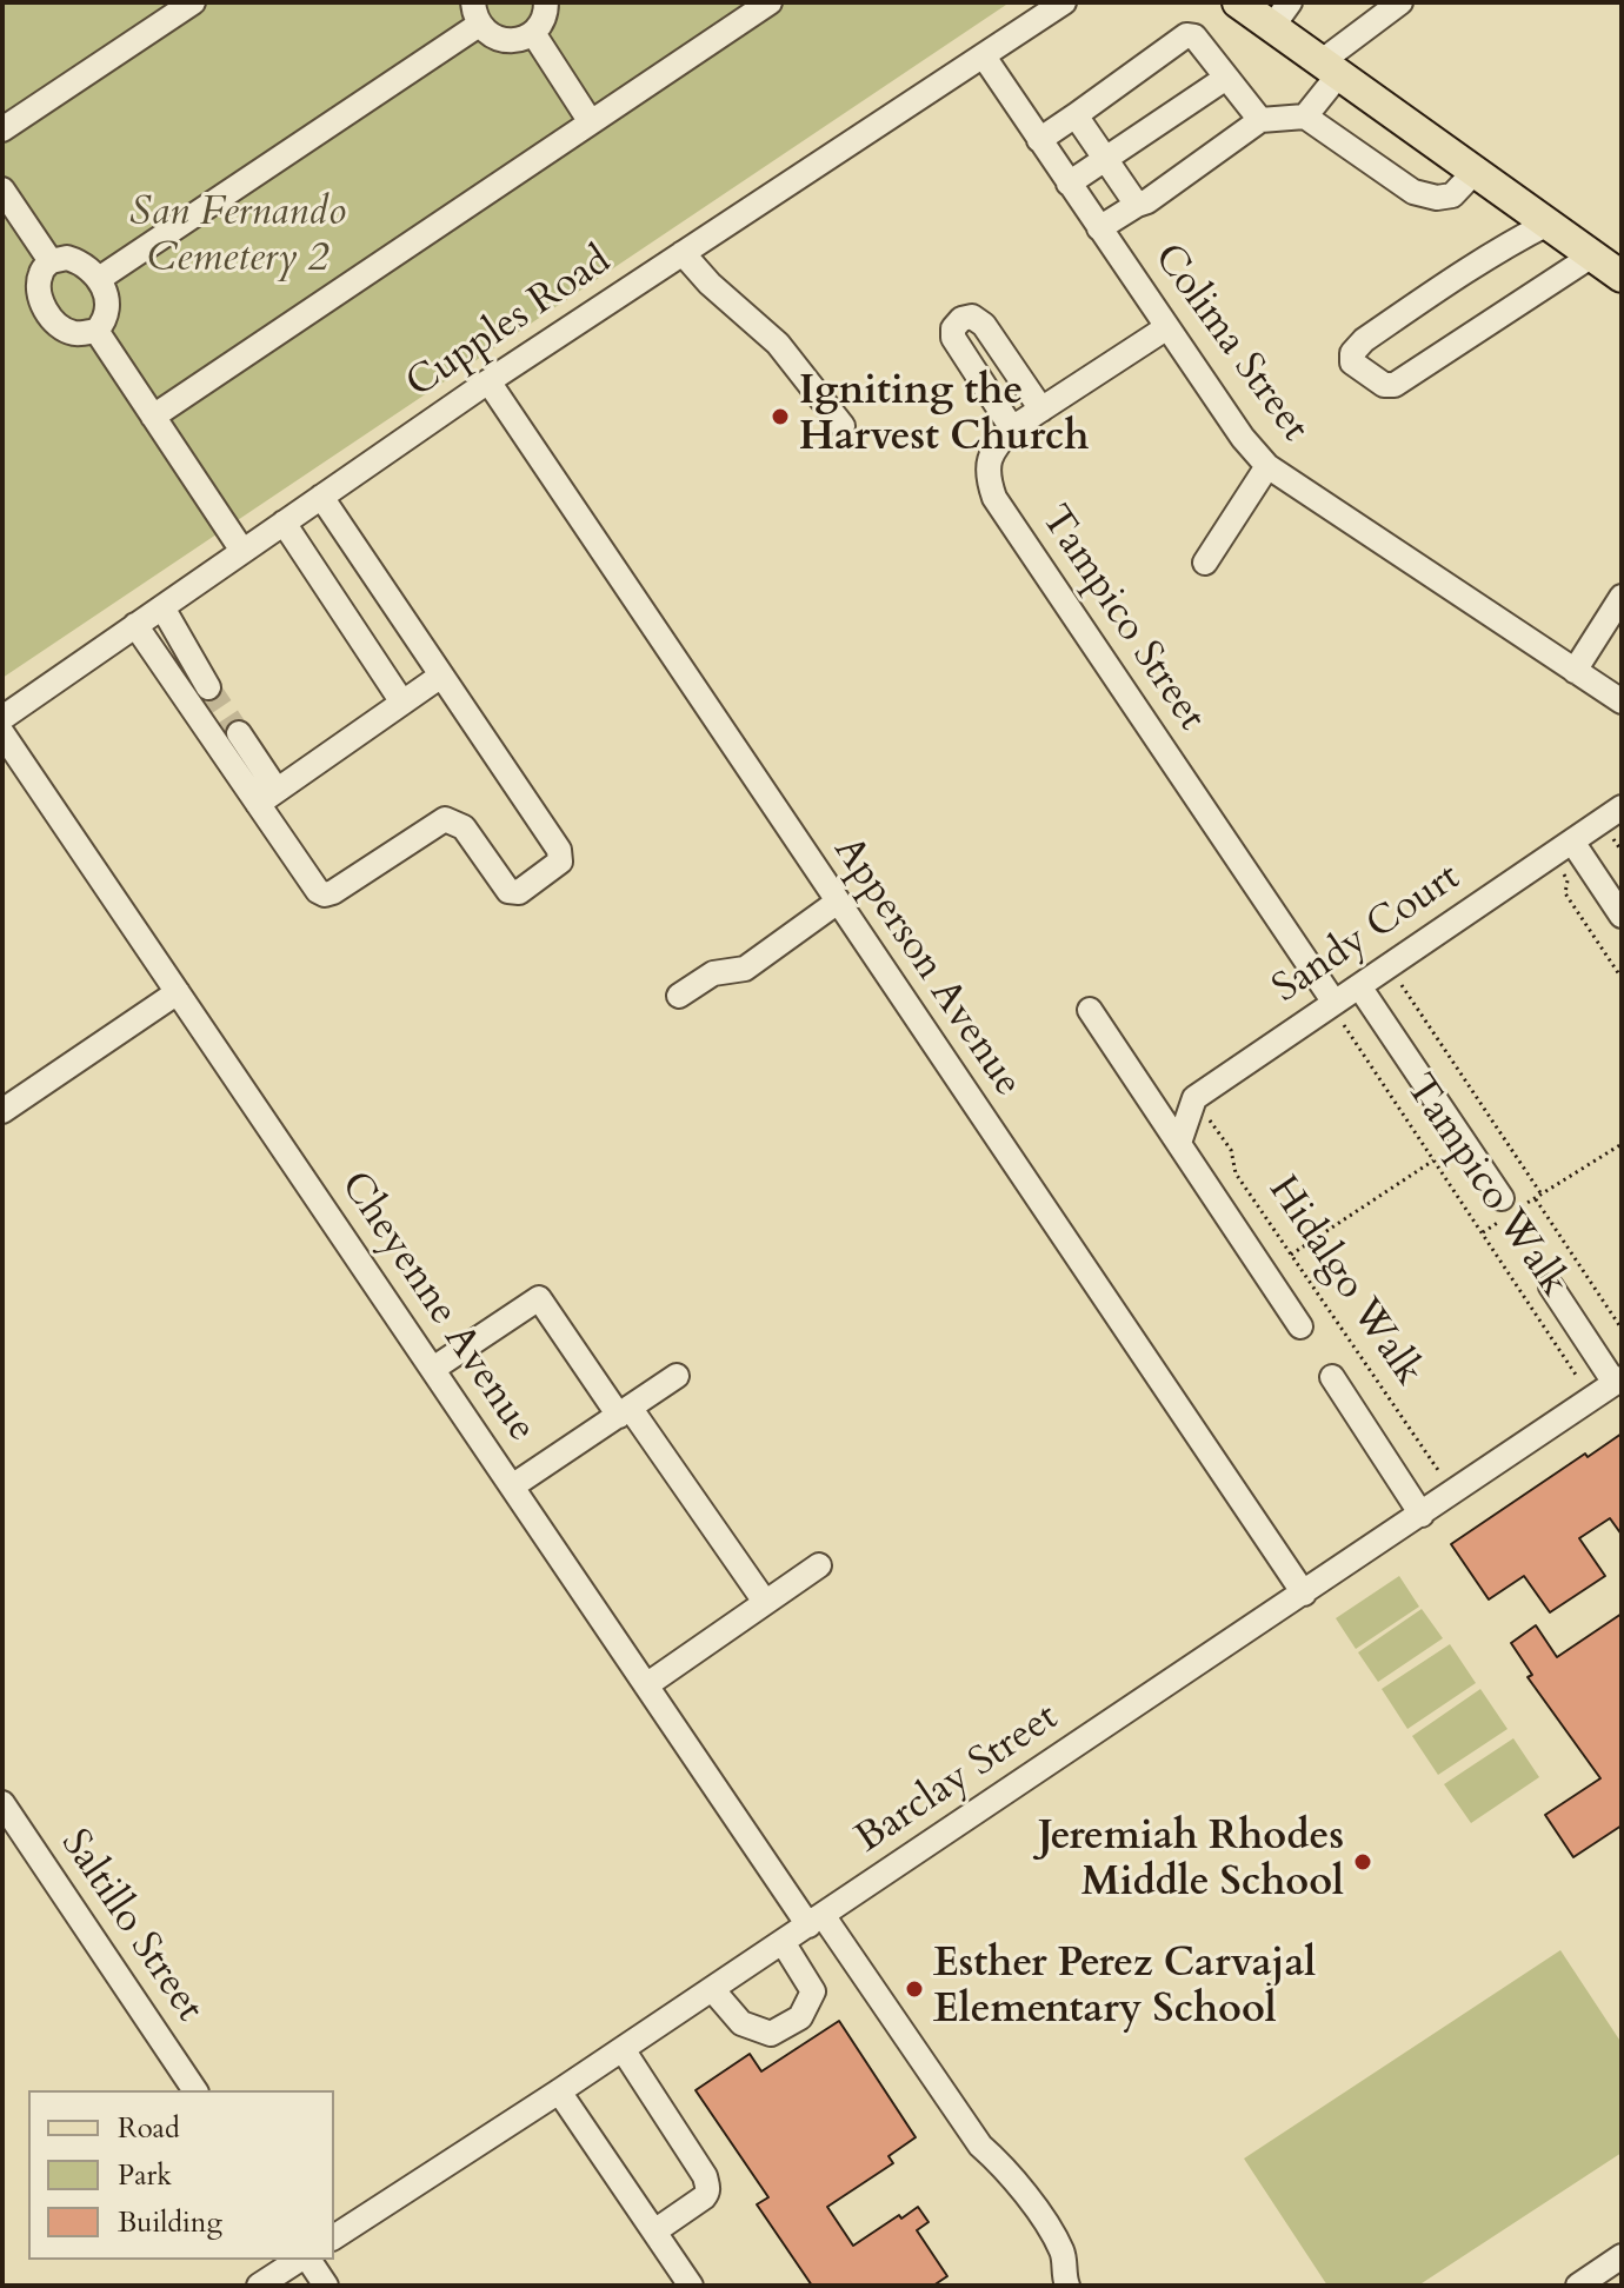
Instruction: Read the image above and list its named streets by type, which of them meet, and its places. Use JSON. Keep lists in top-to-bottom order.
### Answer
{
  "streets": {
    "street": [
      "Cupples Road",
      "Colima Street",
      "Tampico Street",
      "Sandy Court",
      "Apperson Avenue",
      "Cheyenne Avenue",
      "Barclay Street",
      "Saltillo Street"
    ],
    "path": ["Tampico Walk", "Hidalgo Walk"]
  },
  "crossings": [
    ["Cupples Road", "Colima Street"],
    ["Cupples Road", "Apperson Avenue"],
    ["Colima Street", "Tampico Street"],
    ["Tampico Street", "Sandy Court"],
    ["Tampico Street", "Tampico Walk"],
    ["Sandy Court", "Tampico Walk"],
    ["Sandy Court", "Hidalgo Walk"],
    ["Apperson Avenue", "Barclay Street"],
    ["Tampico Walk", "Barclay Street"],
    ["Hidalgo Walk", "Barclay Street"],
    ["Cheyenne Avenue", "Barclay Street"]
  ],
  "parks": ["San Fernando Cemetery 2"],
  "places": ["Igniting the Harvest Church", "Jeremiah Rhodes Middle School", "Esther Perez Carvajal Elementary School"],
  "legend": ["Road", "Park", "Building"]
}
